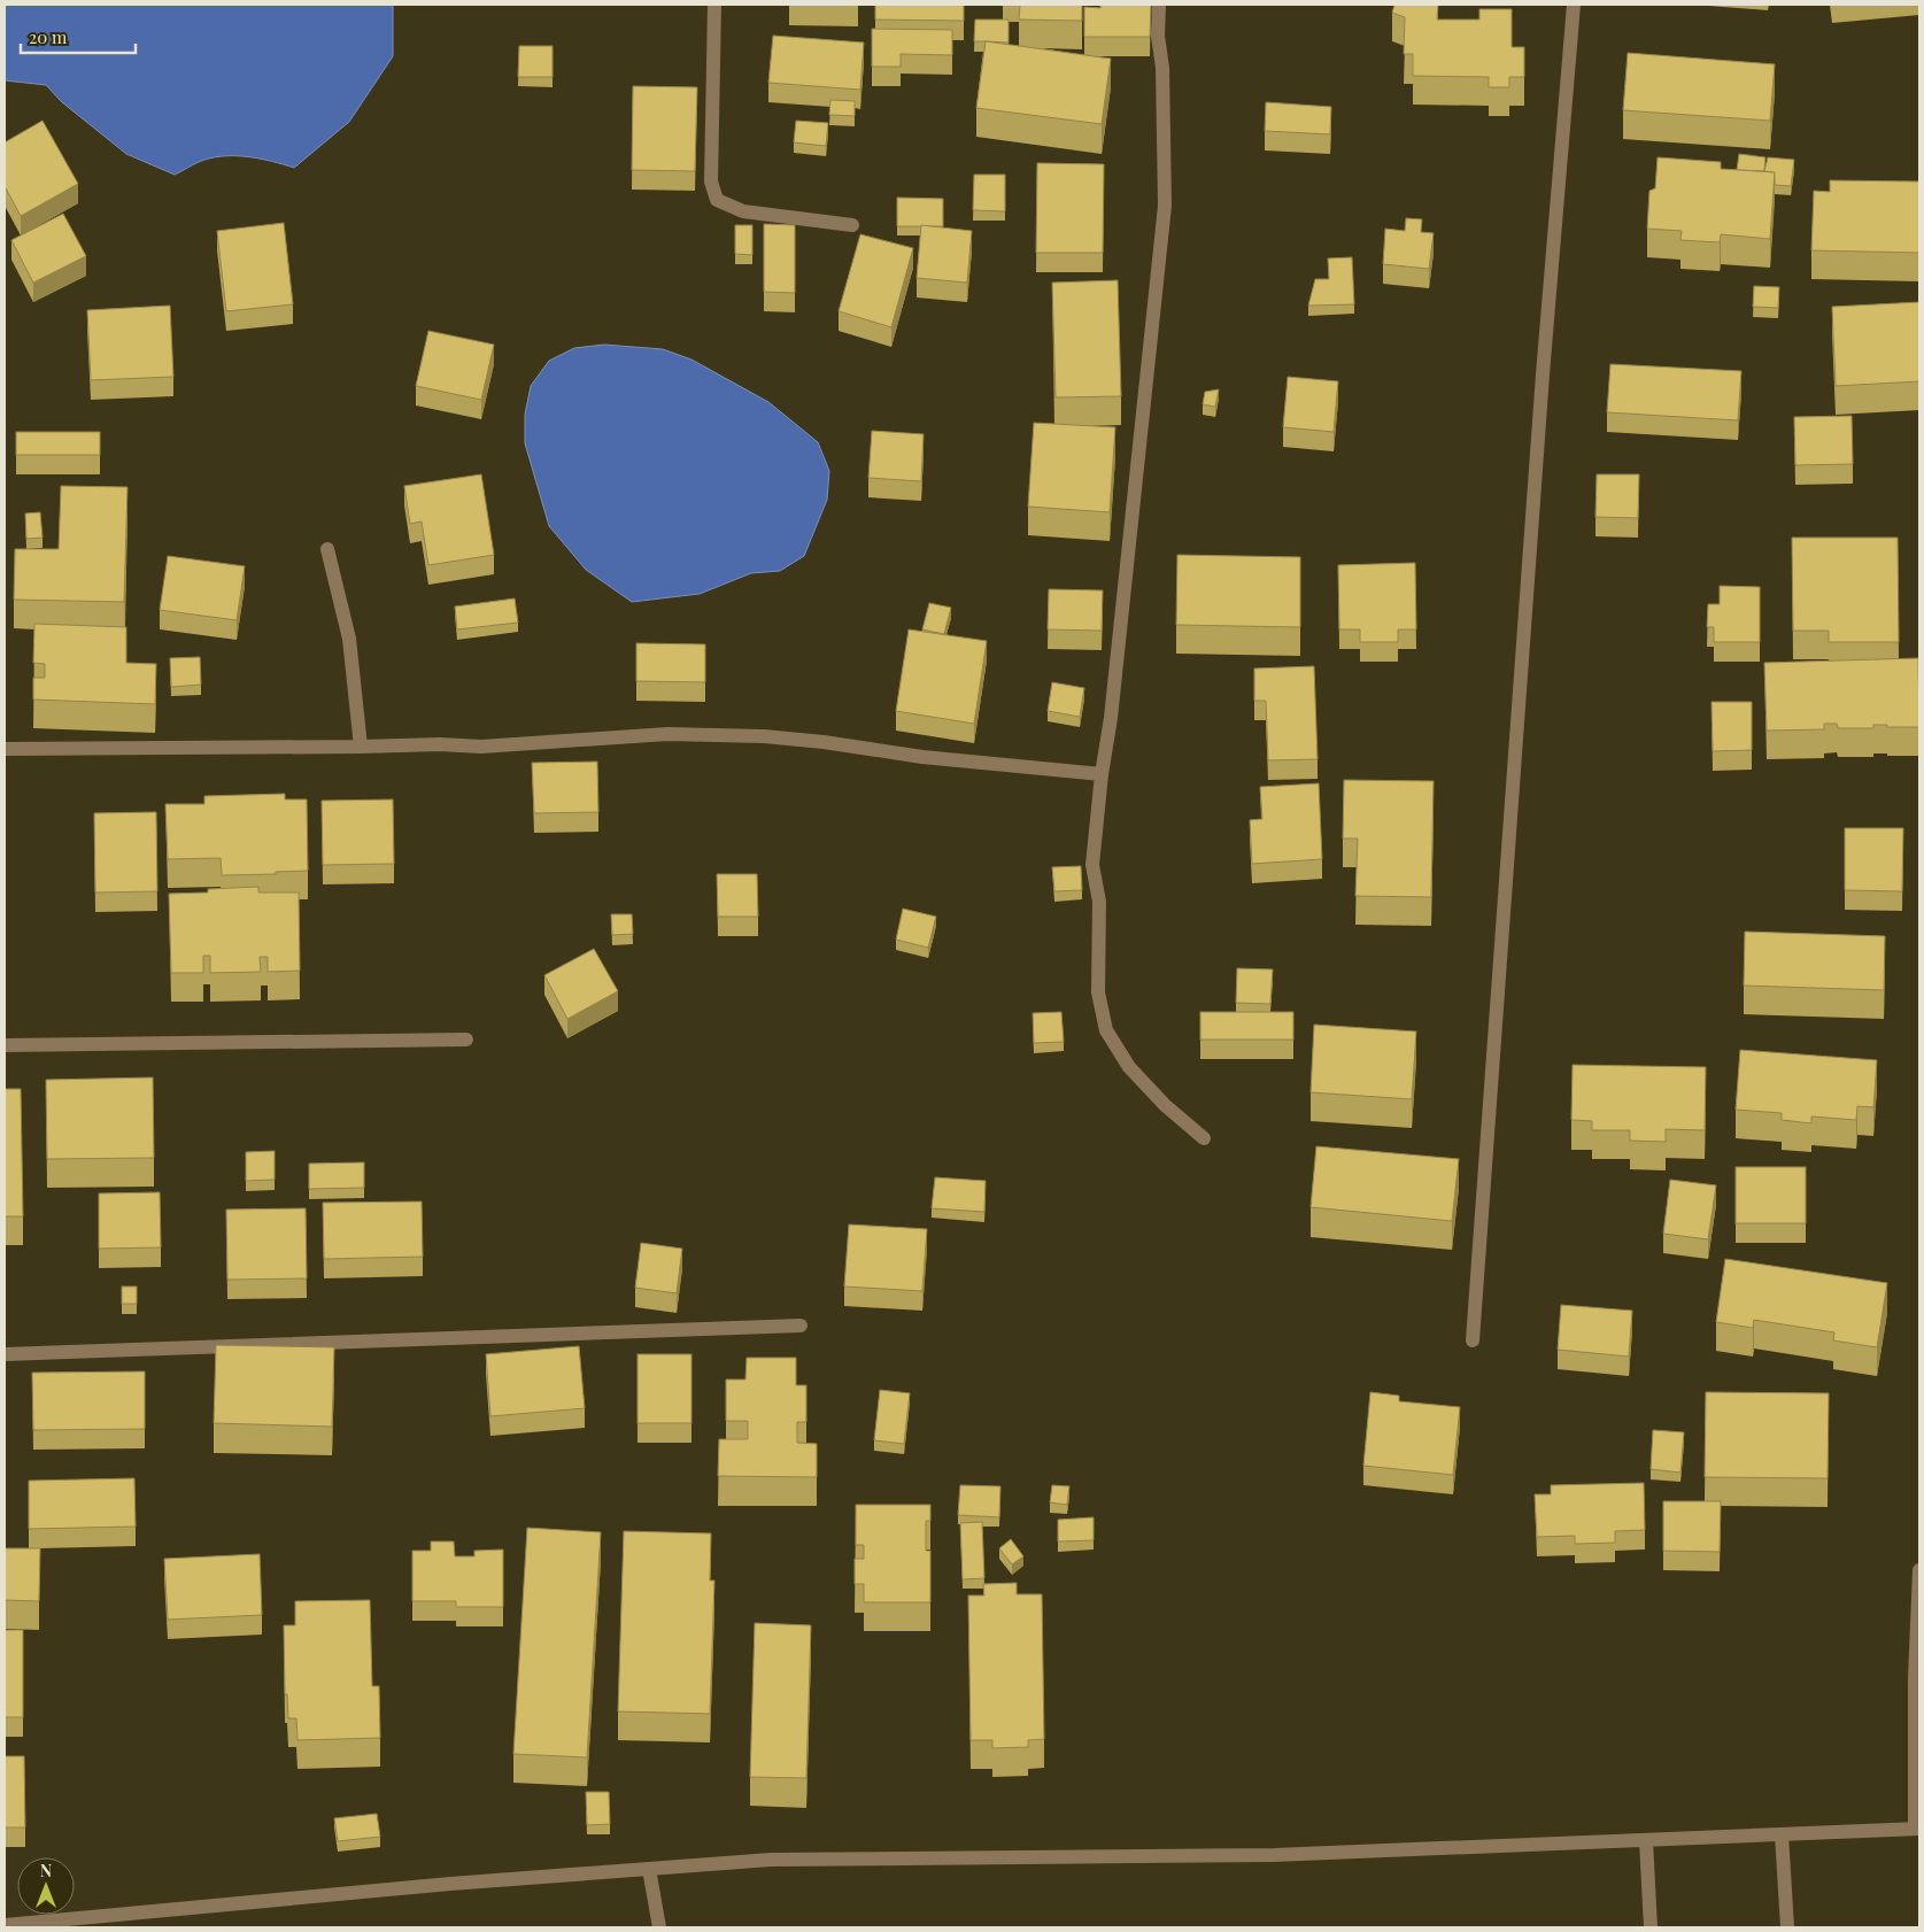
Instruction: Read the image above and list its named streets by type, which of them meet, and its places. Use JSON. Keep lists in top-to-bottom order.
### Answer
{
  "scale_bar": "20 m",
  "north": "top"
}
